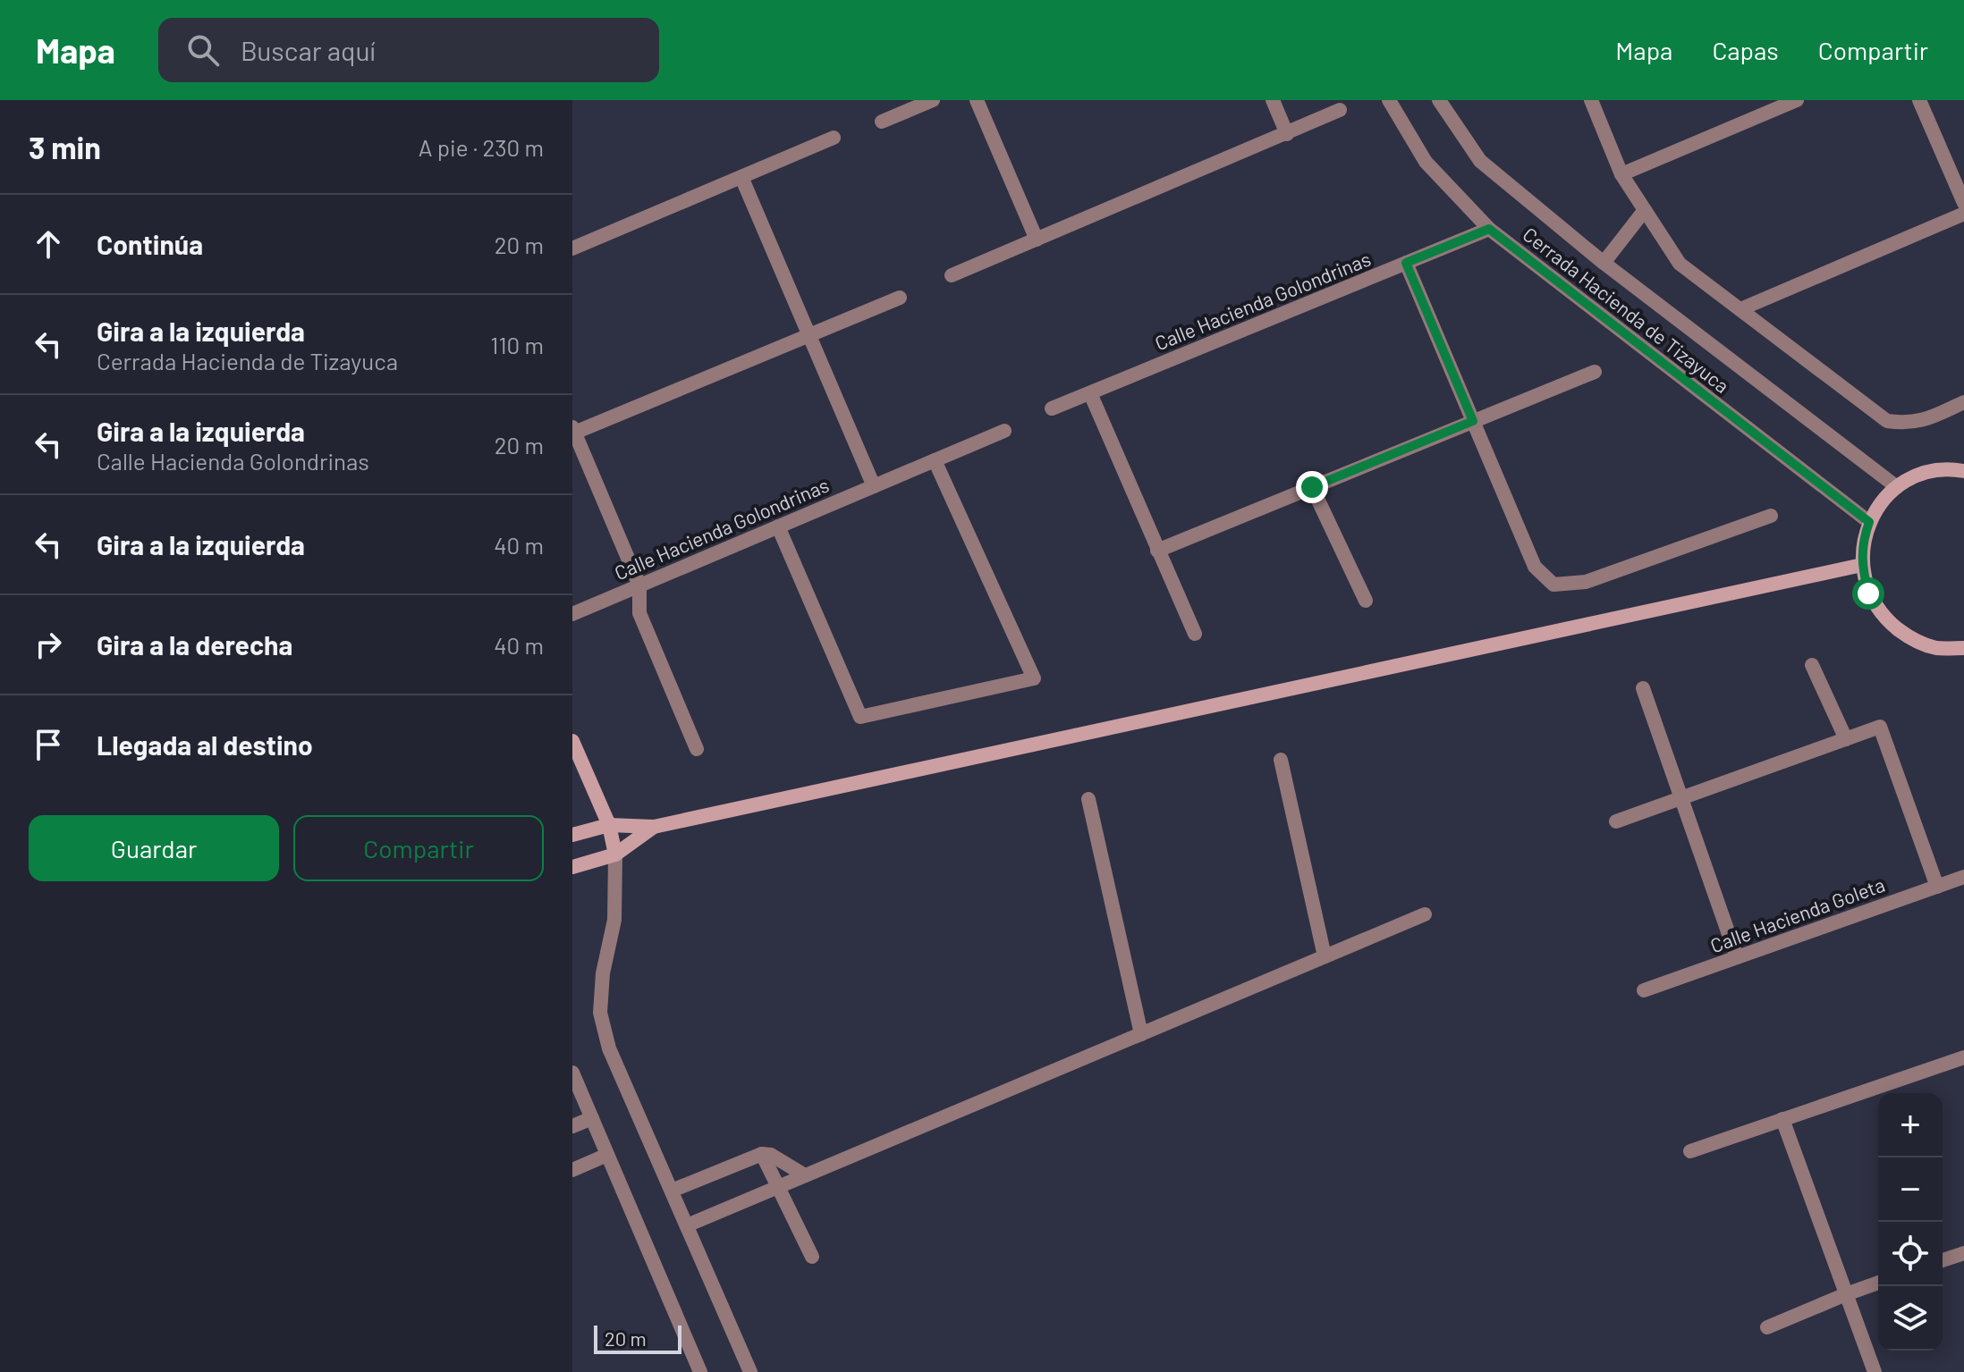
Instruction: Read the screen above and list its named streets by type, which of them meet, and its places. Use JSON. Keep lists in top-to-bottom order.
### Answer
{
  "streets": {
    "street": ["Calle Hacienda Golondrinas", "Cerrada Hacienda de Tizayuca", "Calle Hacienda Goleta"]
  },
  "crossings": [
    ["Calle Hacienda Golondrinas", "Cerrada Hacienda de Tizayuca"]
  ],
  "scale_bar": "20 m",
  "page": {
    "header": "Mapa",
    "search": "Buscar aquí",
    "nav": ["Mapa", "Capas", "Compartir"],
    "heading": ["3 min", "A pie · 230 m"],
    "list": [
      ["Continúa", "20 m"],
      ["Gira a la izquierda", "Cerrada Hacienda de Tizayuca", "110 m"],
      ["Gira a la izquierda", "Calle Hacienda Golondrinas", "20 m"],
      ["Gira a la izquierda", "40 m"],
      ["Gira a la derecha", "40 m"],
      "Llegada al destino"
    ],
    "buttons": ["Guardar", "Compartir"],
    "map_buttons": ["+", "−"],
    "scale": "20 m"
  }
}
